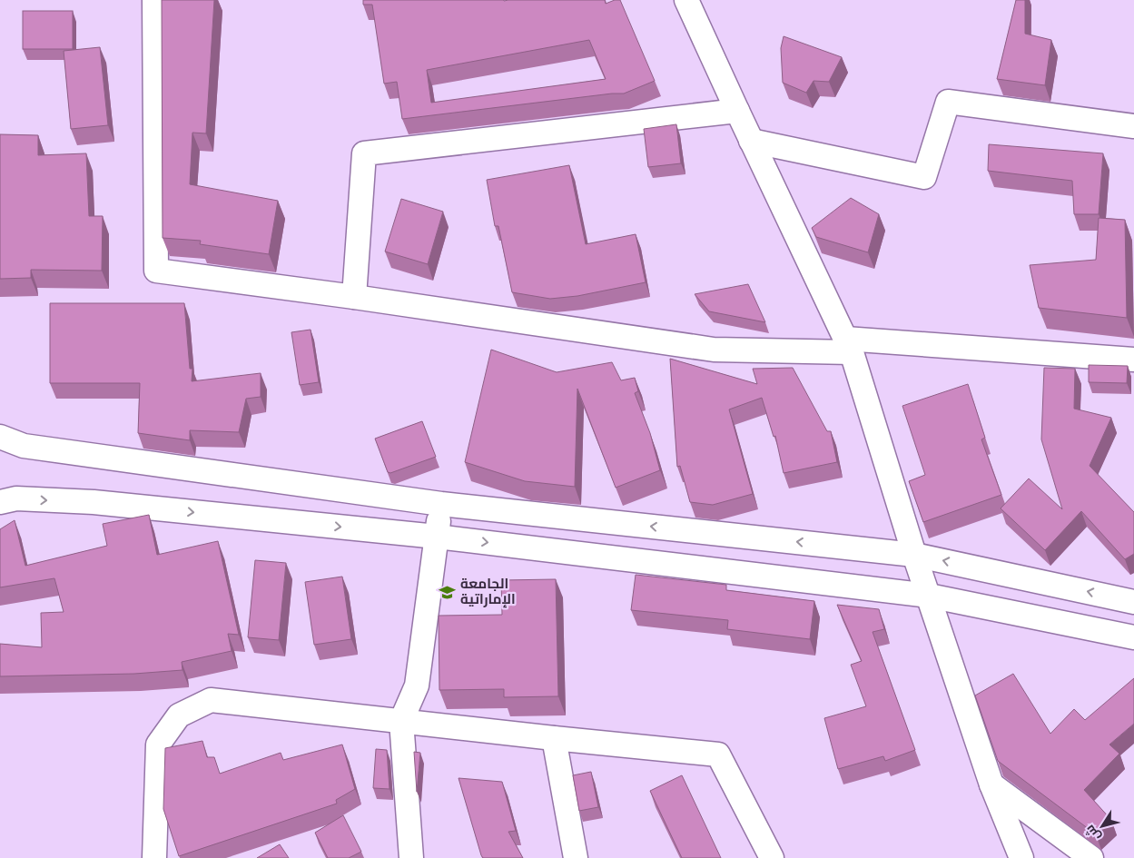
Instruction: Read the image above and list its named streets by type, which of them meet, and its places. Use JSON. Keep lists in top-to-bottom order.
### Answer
{
  "places": {
    "school or university": ["الجامعة الإماراتية"]
  },
  "north": "bottom left"
}
